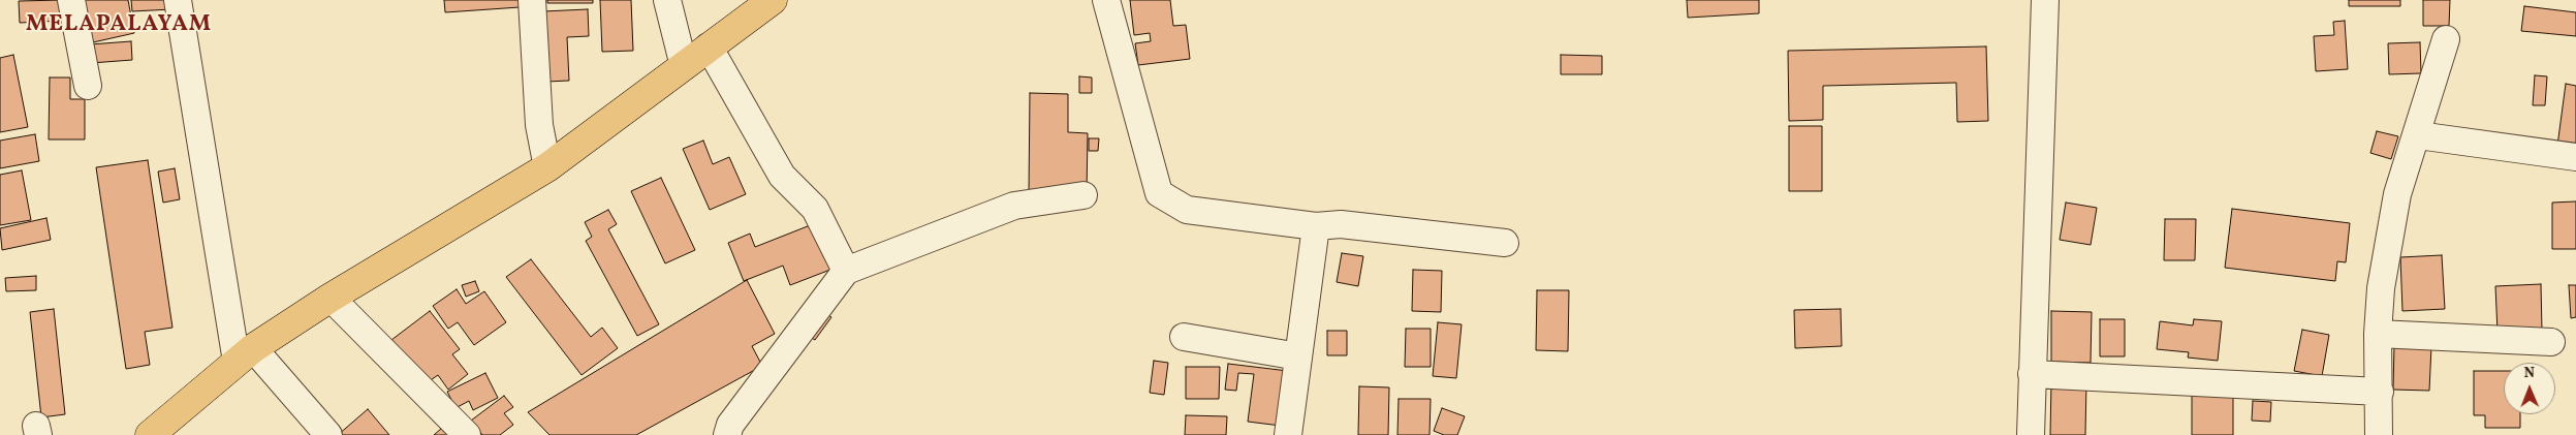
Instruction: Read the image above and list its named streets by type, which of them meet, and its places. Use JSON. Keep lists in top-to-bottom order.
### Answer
{
  "districts": ["MELAPALAYAM"],
  "north": "top"
}
